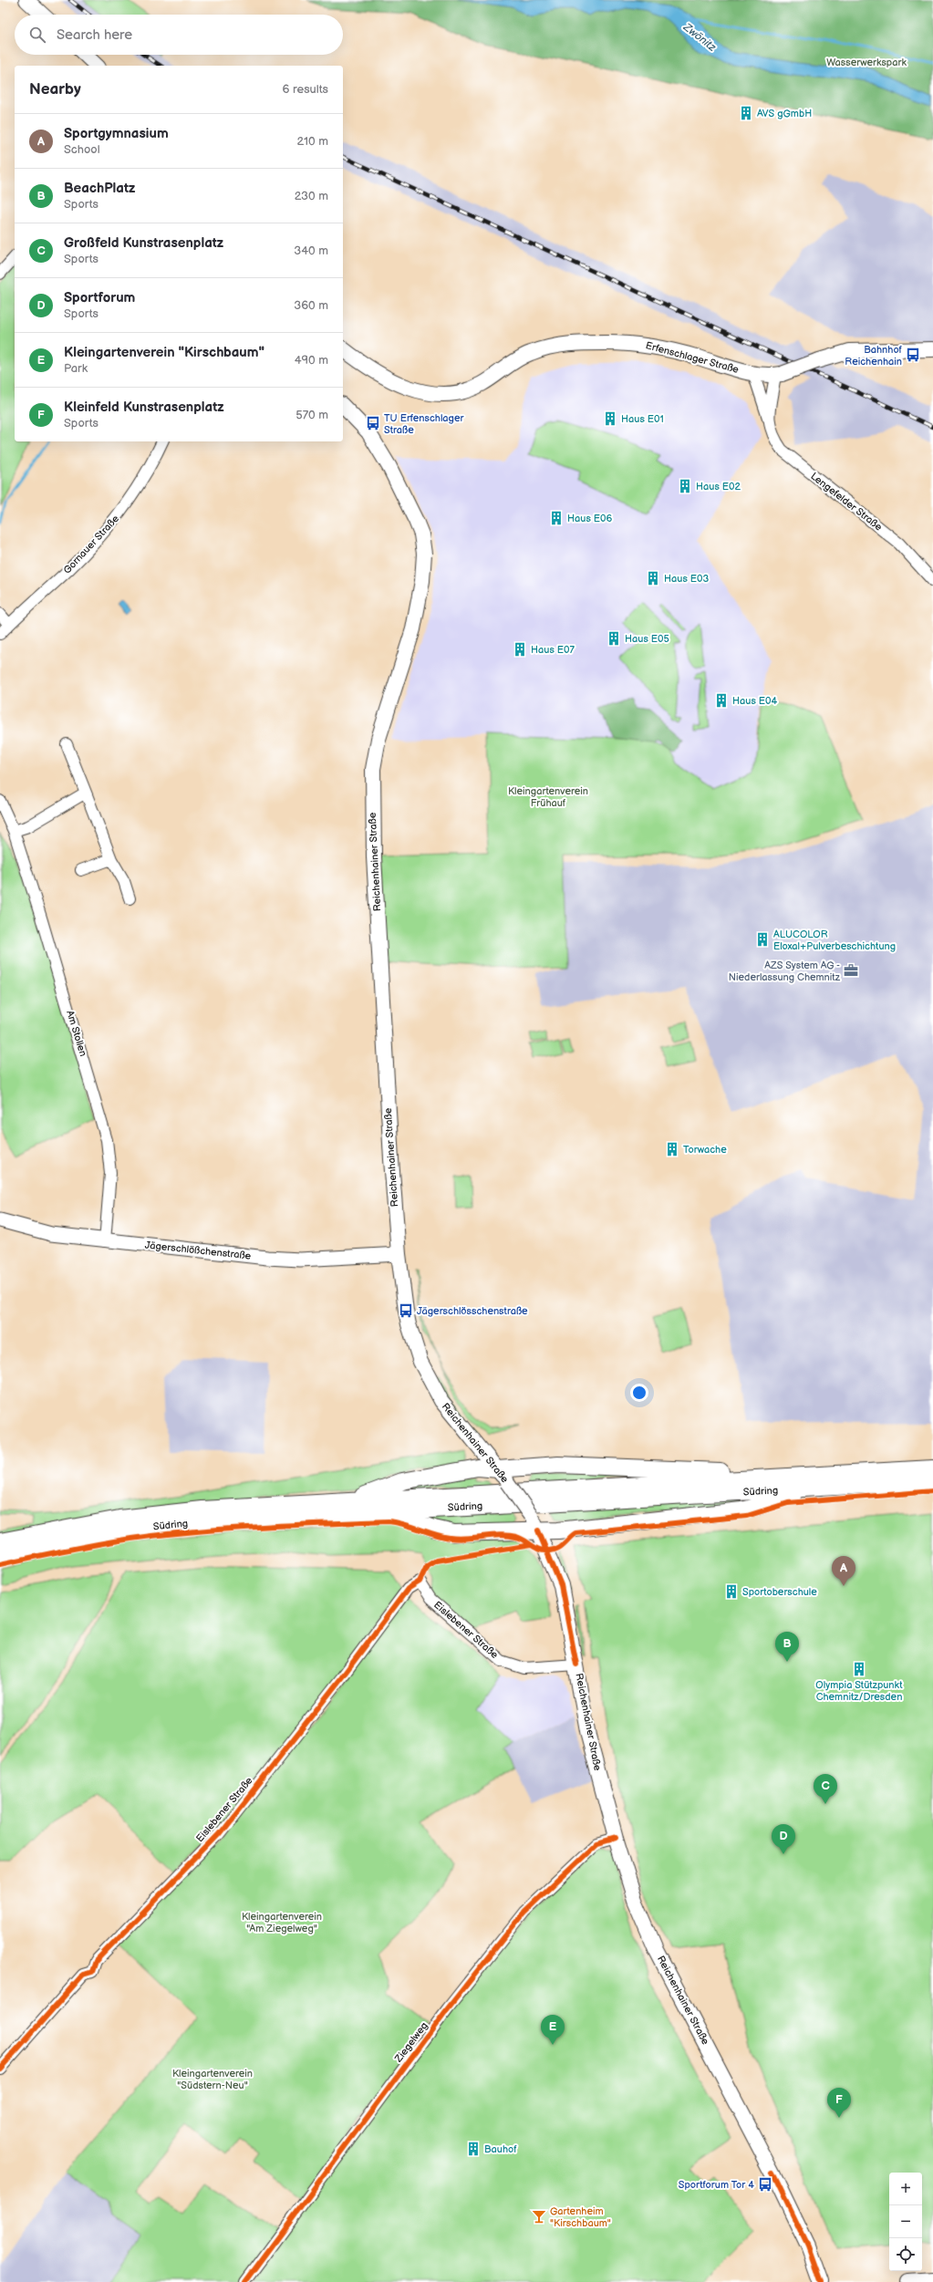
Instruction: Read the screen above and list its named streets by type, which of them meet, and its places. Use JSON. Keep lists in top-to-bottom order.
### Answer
{
  "streets": {
    "main road": ["Erfenschlager Straße", "Reichenhainer Straße", "Südring"],
    "street": [
      "Lengefelder Straße",
      "Gornauer Straße",
      "Am Stollen",
      "Jägerschlößchenstraße",
      "Eislebener Straße",
      "Ziegelweg"
    ]
  },
  "crossings": [
    ["Erfenschlager Straße", "Lengefelder Straße"],
    ["Reichenhainer Straße", "Jägerschlößchenstraße"],
    ["Reichenhainer Straße", "Eislebener Straße"],
    ["Reichenhainer Straße", "Ziegelweg"],
    ["Am Stollen", "Jägerschlößchenstraße"]
  ],
  "water": ["Zwönitz"],
  "parks": [
    "Wasserwerkspark",
    "Kleingartenverein Frühauf",
    "Kleingartenverein \"Am Ziegelweg\"",
    "Kleingartenverein \"Südstern-Neu\""
  ],
  "places": {
    "building": [
      "AVS gGmbH",
      "Haus E01",
      "Haus E02",
      "Haus E06",
      "Haus E03",
      "Haus E05",
      "Haus E07",
      "Haus E04",
      "ALUCOLOR Eloxal+Pulverbeschichtung",
      "Torwache",
      "Sportoberschule",
      "Olympia Stützpunkt Chemnitz/Dresden",
      "Bauhof"
    ],
    "bus stop": [
      "Bahnhof Reichenhain",
      "TU Erfenschlager Straße",
      "Jägerschlösschenstraße",
      "Sportforum Tor 4"
    ],
    "office": ["AZS System AG - Niederlassung Chemnitz"],
    "bar": ["Gartenheim \"Kirschbaum\""]
  },
  "page": {
    "search": "Search here",
    "heading": ["Nearby", "6 results"],
    "list": [
      {
        "mark": "A",
        "name": "Sportgymnasium",
        "note": "School",
        "value": "210 m"
      },
      {
        "mark": "B",
        "name": "BeachPlatz",
        "note": "Sports",
        "value": "230 m"
      },
      {
        "mark": "C",
        "name": "Großfeld Kunstrasenplatz",
        "note": "Sports",
        "value": "340 m"
      },
      {
        "mark": "D",
        "name": "Sportforum",
        "note": "Sports",
        "value": "360 m"
      },
      {
        "mark": "E",
        "name": "Kleingartenverein \"Kirschbaum\"",
        "note": "Park",
        "value": "490 m"
      },
      {
        "mark": "F",
        "name": "Kleinfeld Kunstrasenplatz",
        "note": "Sports",
        "value": "570 m"
      }
    ],
    "pins": [
      "A",
      "B",
      "C",
      "D",
      "E",
      "F"
    ],
    "map_buttons": ["+", "−"]
  }
}
